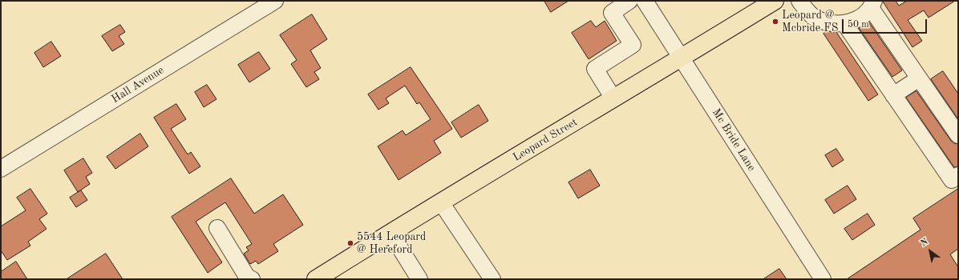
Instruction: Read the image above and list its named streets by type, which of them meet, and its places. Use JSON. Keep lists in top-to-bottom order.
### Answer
{
  "streets": {
    "main road": ["Leopard Street"],
    "street": ["Hall Avenue", "Mc Bride Lane"]
  },
  "crossings": [
    ["Leopard Street", "Mc Bride Lane"]
  ],
  "places": ["Leopard @ Mcbride FS", "5544 Leopard @ Hereford"],
  "scale_bar": "50 m",
  "north": "top left"
}
